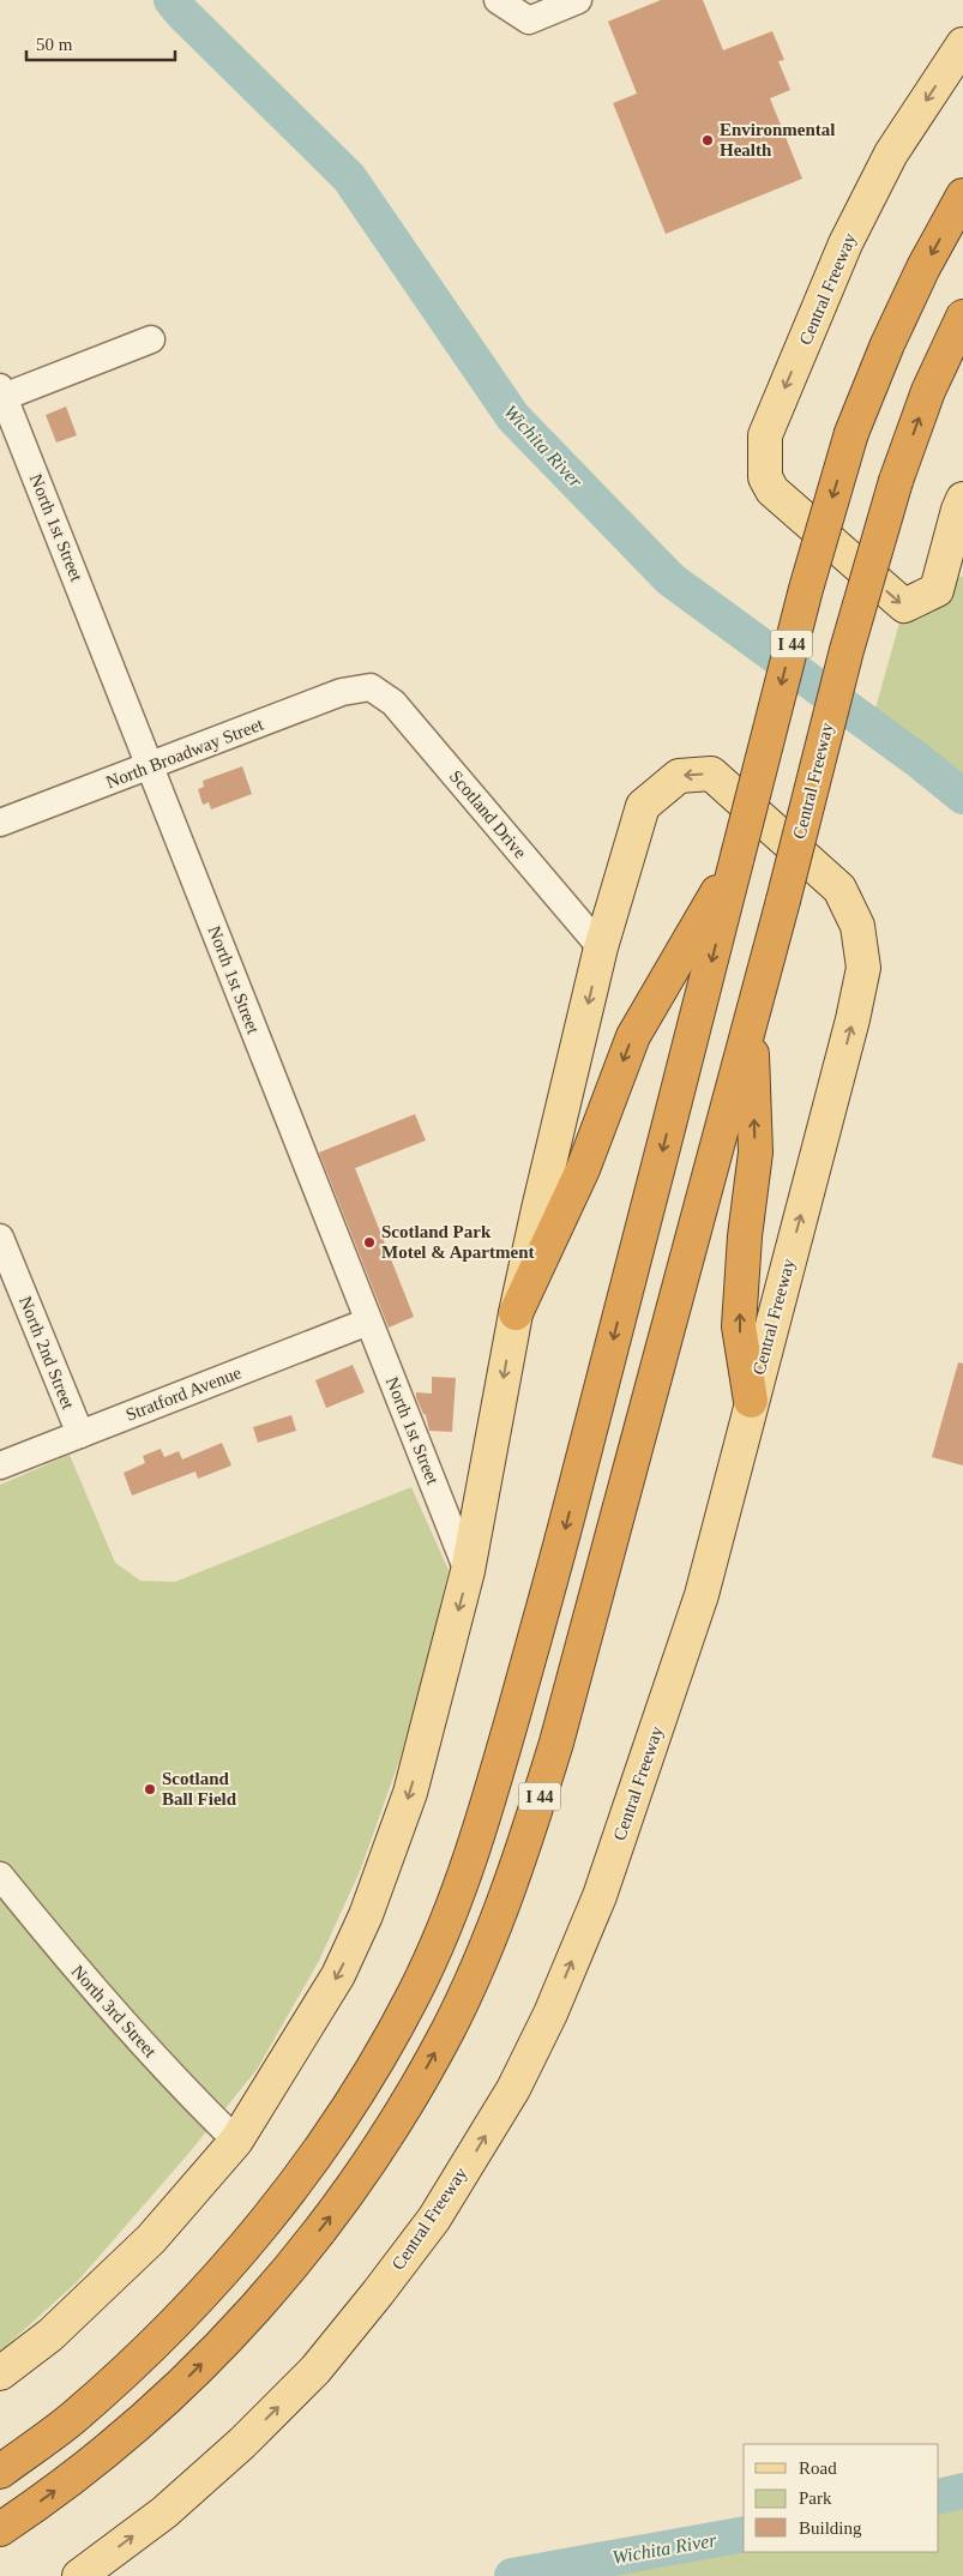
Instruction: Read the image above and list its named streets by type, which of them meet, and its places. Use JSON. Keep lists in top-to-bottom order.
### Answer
{
  "streets": {
    "highway": ["Central Freeway", "I 44"],
    "street": [
      "North 1st Street",
      "North Broadway Street",
      "Scotland Drive",
      "North 2nd Street",
      "Stratford Avenue",
      "North 3rd Street"
    ]
  },
  "crossings": [
    ["Central Freeway", "North 1st Street"],
    ["Central Freeway", "Scotland Drive"],
    ["Central Freeway", "North 3rd Street"],
    ["North 1st Street", "North Broadway Street"],
    ["North 1st Street", "Stratford Avenue"],
    ["North Broadway Street", "Scotland Drive"],
    ["North 2nd Street", "Stratford Avenue"]
  ],
  "water": ["Wichita River"],
  "places": ["Environmental Health", "Scotland Park Motel & Apartment", "Scotland Ball Field"],
  "legend": ["Road", "Park", "Building"],
  "scale_bar": "50 m"
}
